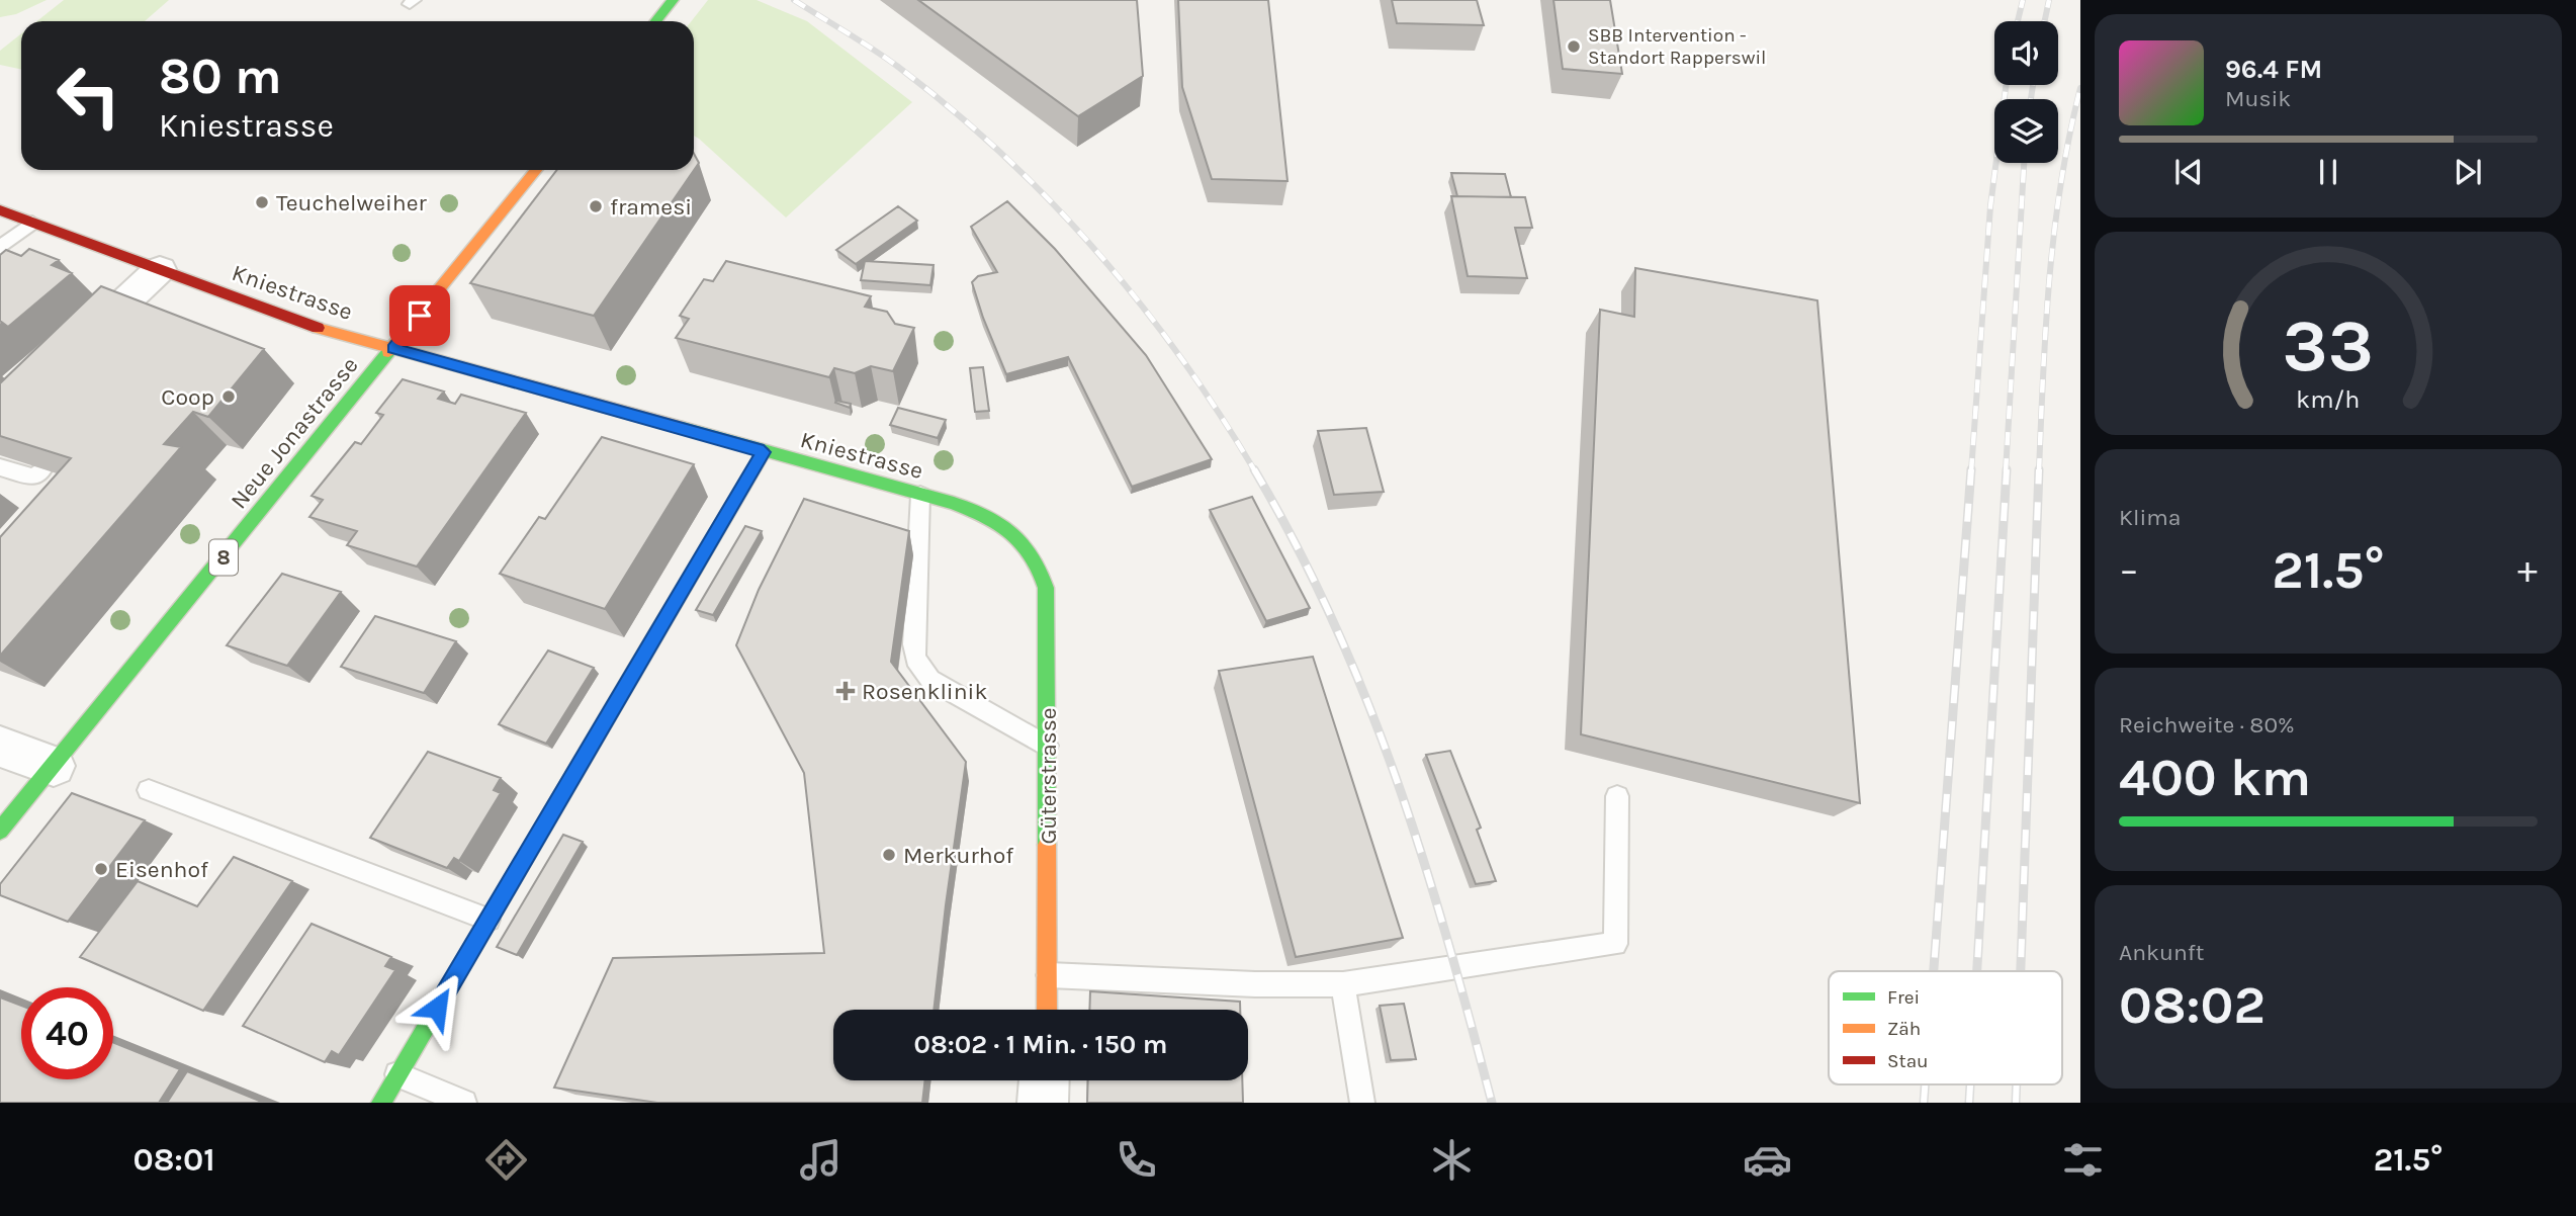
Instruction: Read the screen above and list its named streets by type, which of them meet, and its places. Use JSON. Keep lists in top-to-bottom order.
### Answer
{
  "streets": {
    "street": [
      "Kniestrasse",
      "Neue Jonastrasse",
      "8",
      "Güterstrasse"
    ]
  },
  "crossings": [
    ["Kniestrasse", "Neue Jonastrasse"],
    ["Kniestrasse", "Güterstrasse"]
  ],
  "places": {
    "other": [
      "SBB Intervention - Standort Rapperswil",
      "Teuchelweiher",
      "framesi",
      "Coop",
      "Merkurhof",
      "Eisenhof"
    ],
    "health": ["Rosenklinik"]
  },
  "legend": ["Frei", "Zäh", "Stau"],
  "page": {
    "turn": ["80 m", "Kniestrasse"],
    "song": ["96.4 FM", "Musik"],
    "tile": [
      "Klima",
      ["Reichweite · 80%", "400 km"],
      ["Ankunft", "08:02"]
    ],
    "heat": ["−", "21.5°", "+"],
    "limit": "40",
    "trip": "08:02 · 1 Min. · 150 m",
    "tabs": ["08:01", "21.5°"],
    "gauge": ["33", "km/h"]
  }
}
